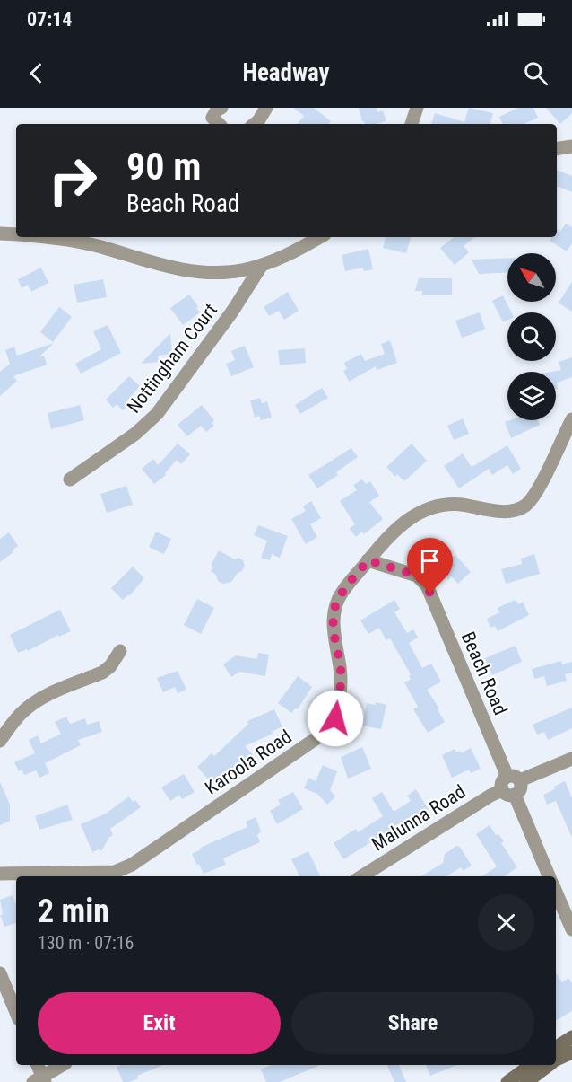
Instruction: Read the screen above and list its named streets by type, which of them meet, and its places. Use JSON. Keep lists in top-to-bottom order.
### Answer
{
  "streets": {
    "street": [
      "Nottingham Court",
      "Beach Road",
      "Karoola Road",
      "Malunna Road"
    ]
  },
  "crossings": [
    ["Beach Road", "Karoola Road"]
  ],
  "north": "top left",
  "page": {
    "status": "07:14",
    "header": "Headway",
    "turn": ["90 m", "Beach Road"],
    "heading": ["2 min", "130 m · 07:16"],
    "buttons": ["Exit", "Share"]
  }
}
